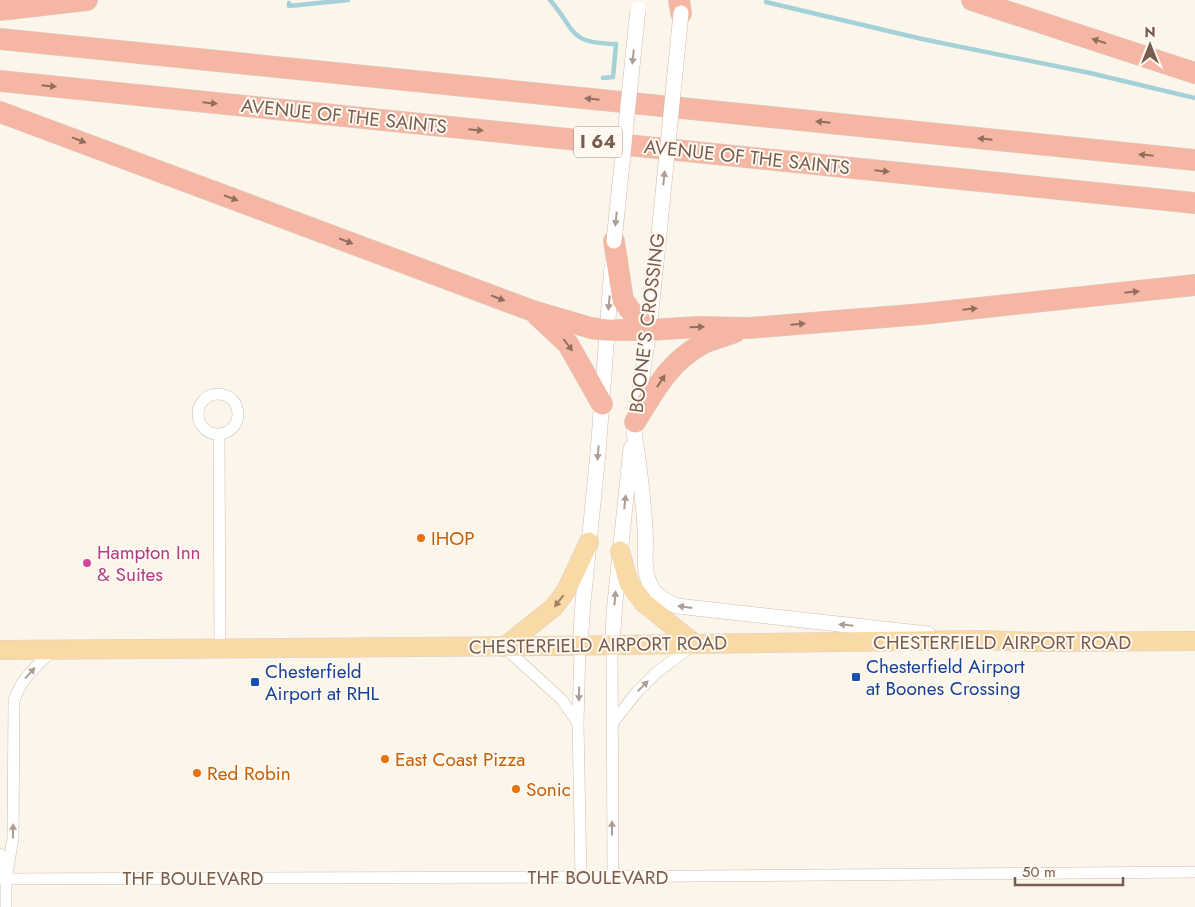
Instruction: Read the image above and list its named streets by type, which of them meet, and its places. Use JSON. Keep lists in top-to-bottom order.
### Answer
{
  "streets": {
    "highway": ["AVENUE OF THE SAINTS", "I 64"],
    "main road": ["CHESTERFIELD AIRPORT ROAD"],
    "street": ["BOONE'S CROSSING", "THF BOULEVARD"]
  },
  "crossings": [
    ["BOONE'S CROSSING", "CHESTERFIELD AIRPORT ROAD"]
  ],
  "places": {
    "other": [
      "IHOP",
      "Hampton Inn & Suites",
      "East Coast Pizza",
      "Red Robin",
      "Sonic"
    ],
    "transit": ["Chesterfield Airport at Boones Crossing", "Chesterfield Airport at RHL"]
  },
  "scale_bar": "50 m",
  "north": "top"
}
